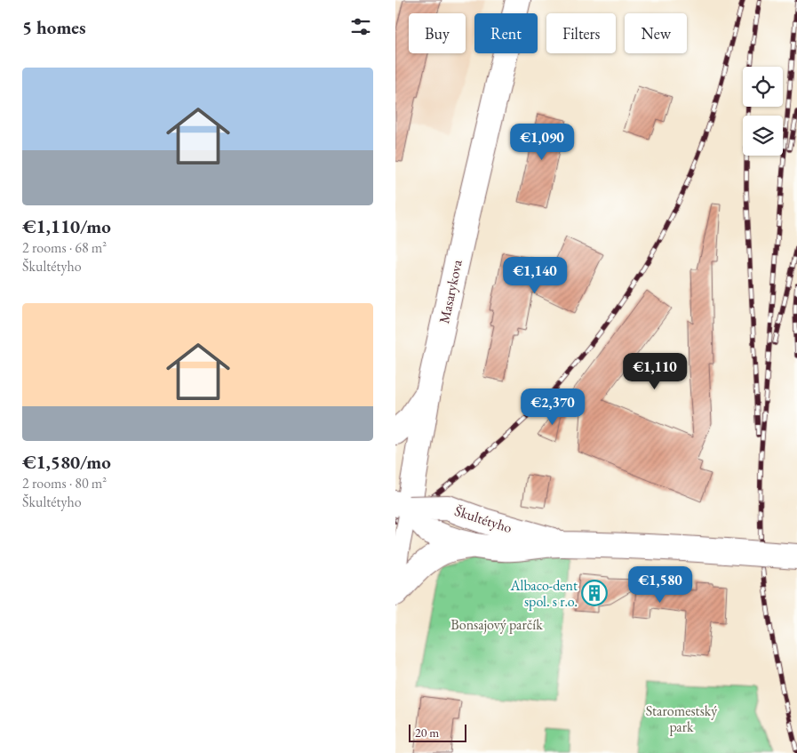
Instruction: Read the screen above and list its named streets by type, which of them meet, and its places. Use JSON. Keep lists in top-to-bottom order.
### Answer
{
  "streets": {
    "street": ["Masarykova", "Škultétyho"]
  },
  "crossings": [
    ["Masarykova", "Škultétyho"]
  ],
  "parks": ["Bonsajový parčík", "Staromestský park"],
  "places": {
    "building": ["Albaco-dent spol. s r.o."]
  },
  "scale_bar": "20 m",
  "page": {
    "heading": "5 homes",
    "chip": [
      "Buy",
      "Rent",
      "Filters",
      "New"
    ],
    "list": [
      {
        "name": "€1,110/mo",
        "note": "2 rooms · 68 m² · Škultétyho"
      },
      {
        "name": "€1,580/mo",
        "note": "2 rooms · 80 m² · Škultétyho"
      }
    ],
    "price": [
      "€1,090",
      "€1,140",
      "€1,110",
      "€2,370",
      "€1,580"
    ],
    "scale": "20 m"
  }
}
